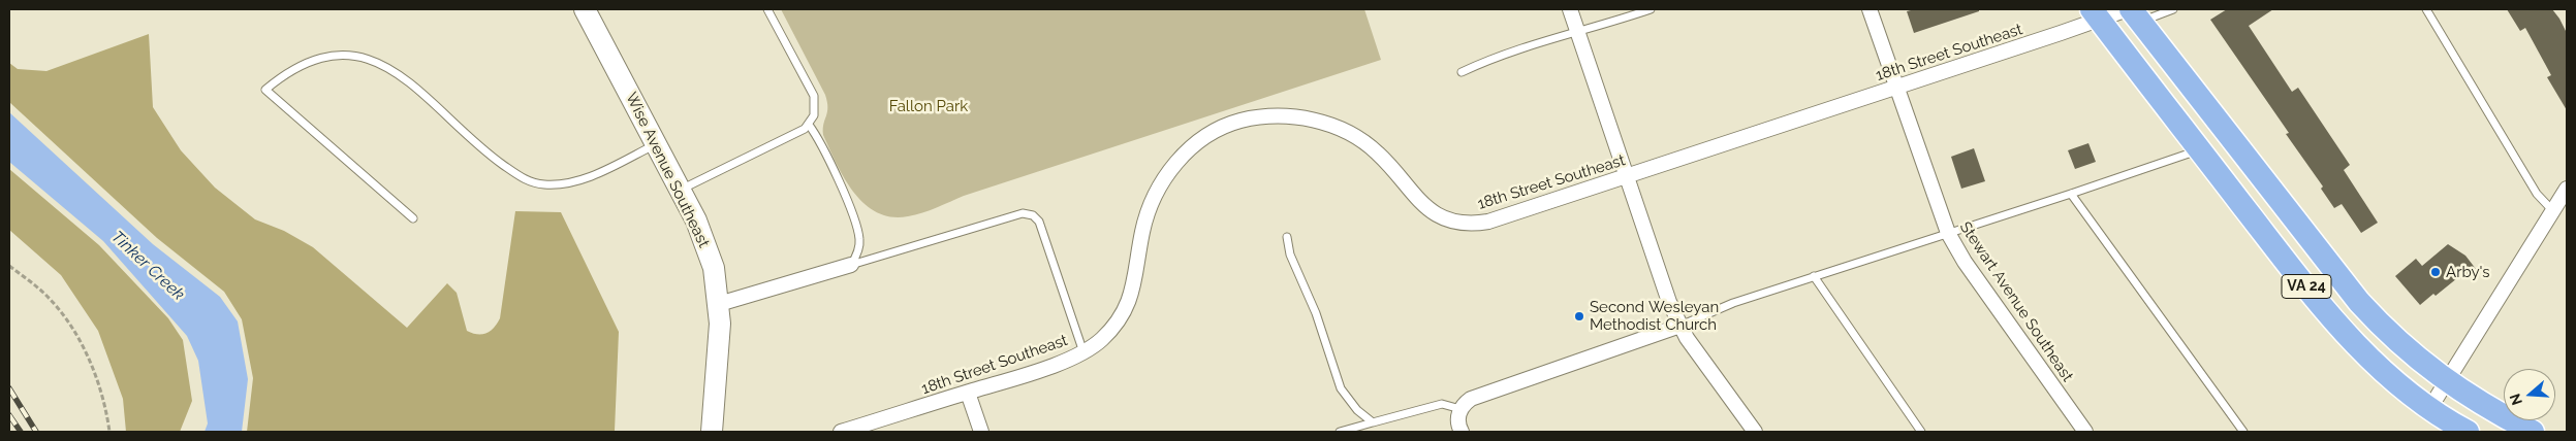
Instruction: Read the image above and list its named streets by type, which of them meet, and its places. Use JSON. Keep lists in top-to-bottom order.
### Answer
{
  "streets": {
    "main road": ["VA 24"],
    "street": ["18th Street Southeast", "Wise Avenue Southeast", "Stewart Avenue Southeast"]
  },
  "crossings": [
    ["18th Street Southeast", "VA 24"],
    ["18th Street Southeast", "Stewart Avenue Southeast"]
  ],
  "water": ["Tinker Creek"],
  "parks": ["Fallon Park"],
  "places": ["Arby's", "Second Wesleyan Methodist Church"],
  "north": "left"
}
